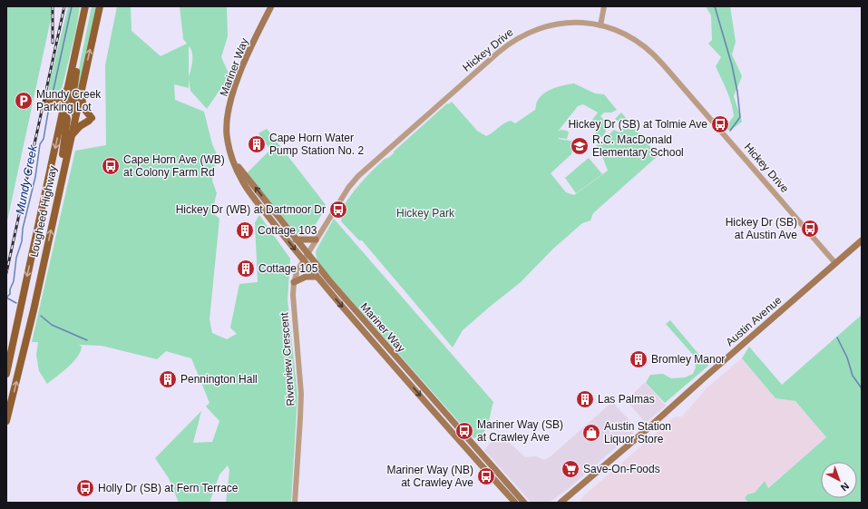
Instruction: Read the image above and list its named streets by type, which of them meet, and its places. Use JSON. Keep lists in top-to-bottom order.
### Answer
{
  "streets": {
    "main road": ["Mariner Way", "Lougheed Highway", "Austin Avenue"],
    "street": ["Hickey Drive", "Riverview Crescent"]
  },
  "crossings": [
    ["Hickey Drive", "Mariner Way"],
    ["Hickey Drive", "Austin Avenue"],
    ["Hickey Drive", "Riverview Crescent"],
    ["Mariner Way", "Riverview Crescent"]
  ],
  "water": ["Mundy Creek"],
  "parks": ["Hickey Park"],
  "places": {
    "parking": ["Mundy Creek Parking Lot"],
    "bus stop": [
      "Hickey Dr (SB) at Tolmie Ave",
      "Cape Horn Ave (WB) at Colony Farm Rd",
      "Hickey Dr (WB) at Dartmoor Dr",
      "Hickey Dr (SB) at Austin Ave",
      "Mariner Way (SB) at Crawley Ave",
      "Mariner Way (NB) at Crawley Ave",
      "Holly Dr (SB) at Fern Terrace"
    ],
    "building": [
      "Cape Horn Water Pump Station No. 2",
      "Cottage 103",
      "Cottage 105",
      "Bromley Manor",
      "Pennington Hall",
      "Las Palmas"
    ],
    "school or university": ["R.C. MacDonald Elementary School"],
    "shop": ["Austin Station Liquor Store"],
    "supermarket": ["Save-On-Foods"]
  },
  "north": "bottom right"
}
